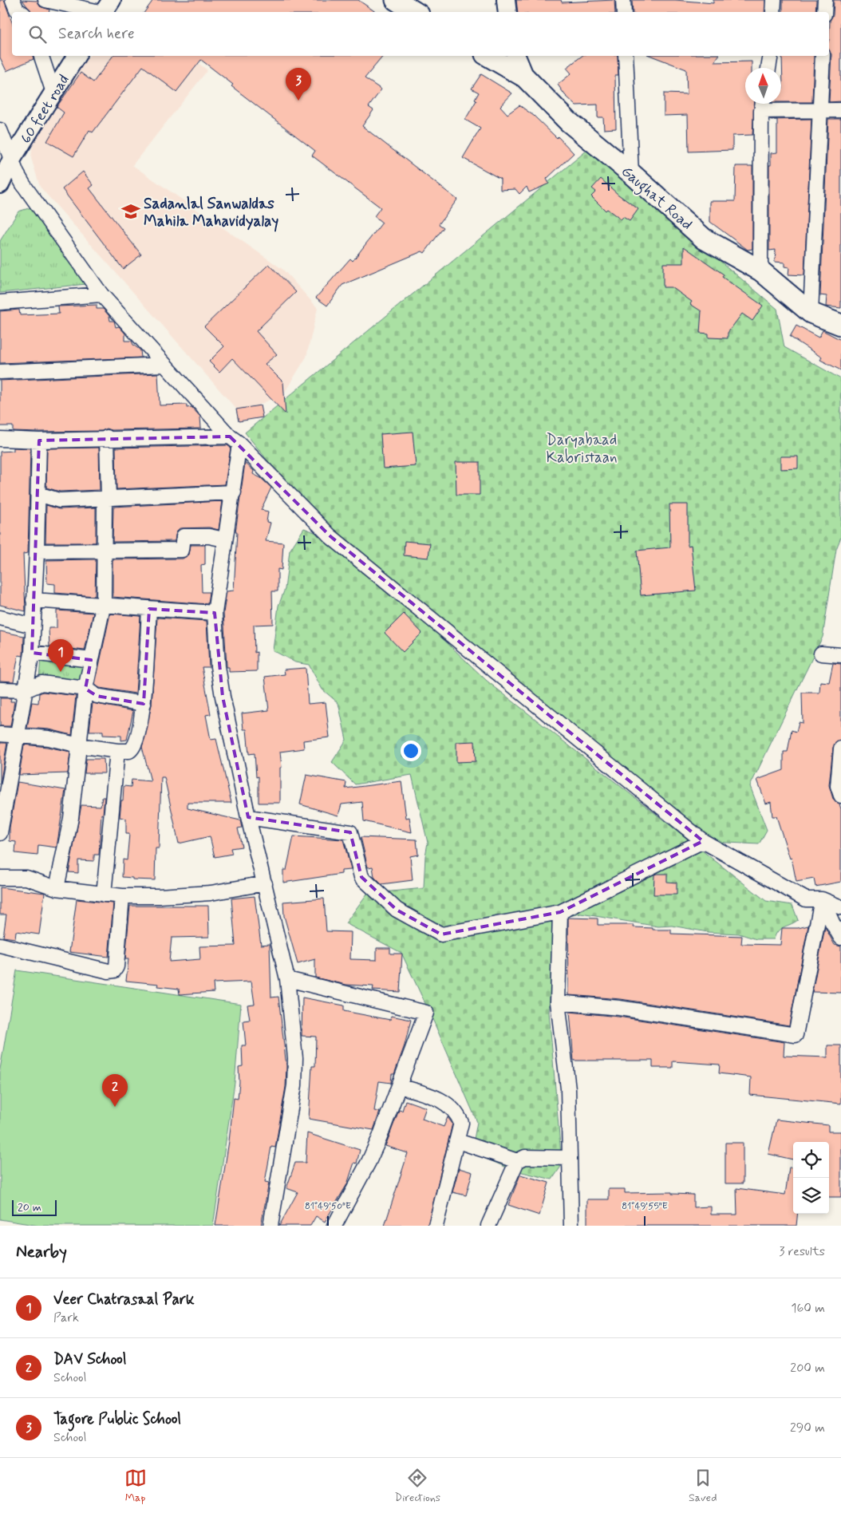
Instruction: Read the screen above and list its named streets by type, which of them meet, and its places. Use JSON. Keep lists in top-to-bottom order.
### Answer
{
  "streets": {
    "main road": ["Gaughat Road"],
    "street": ["60 feet road"]
  },
  "parks": ["Daryabaad Kabristaan"],
  "places": {
    "school or university": ["Sadanlal Sanwaldas Mahila Mahavidyalay"]
  },
  "scale_bar": "20 m",
  "north": "top",
  "page": {
    "search": "Search here",
    "pins": ["3", "1", "2"],
    "scale": "20 m",
    "heading": ["Nearby", "3 results"],
    "list": [
      {
        "mark": "1",
        "name": "Veer Chatrasaal Park",
        "note": "Park",
        "value": "160 m"
      },
      {
        "mark": "2",
        "name": "DAV School",
        "note": "School",
        "value": "200 m"
      },
      {
        "mark": "3",
        "name": "Tagore Public School",
        "note": "School",
        "value": "290 m"
      }
    ],
    "nav": ["Map", "Directions", "Saved"]
  },
  "coordinates": ["81°49'50\"E", "81°49'55\"E"]
}
